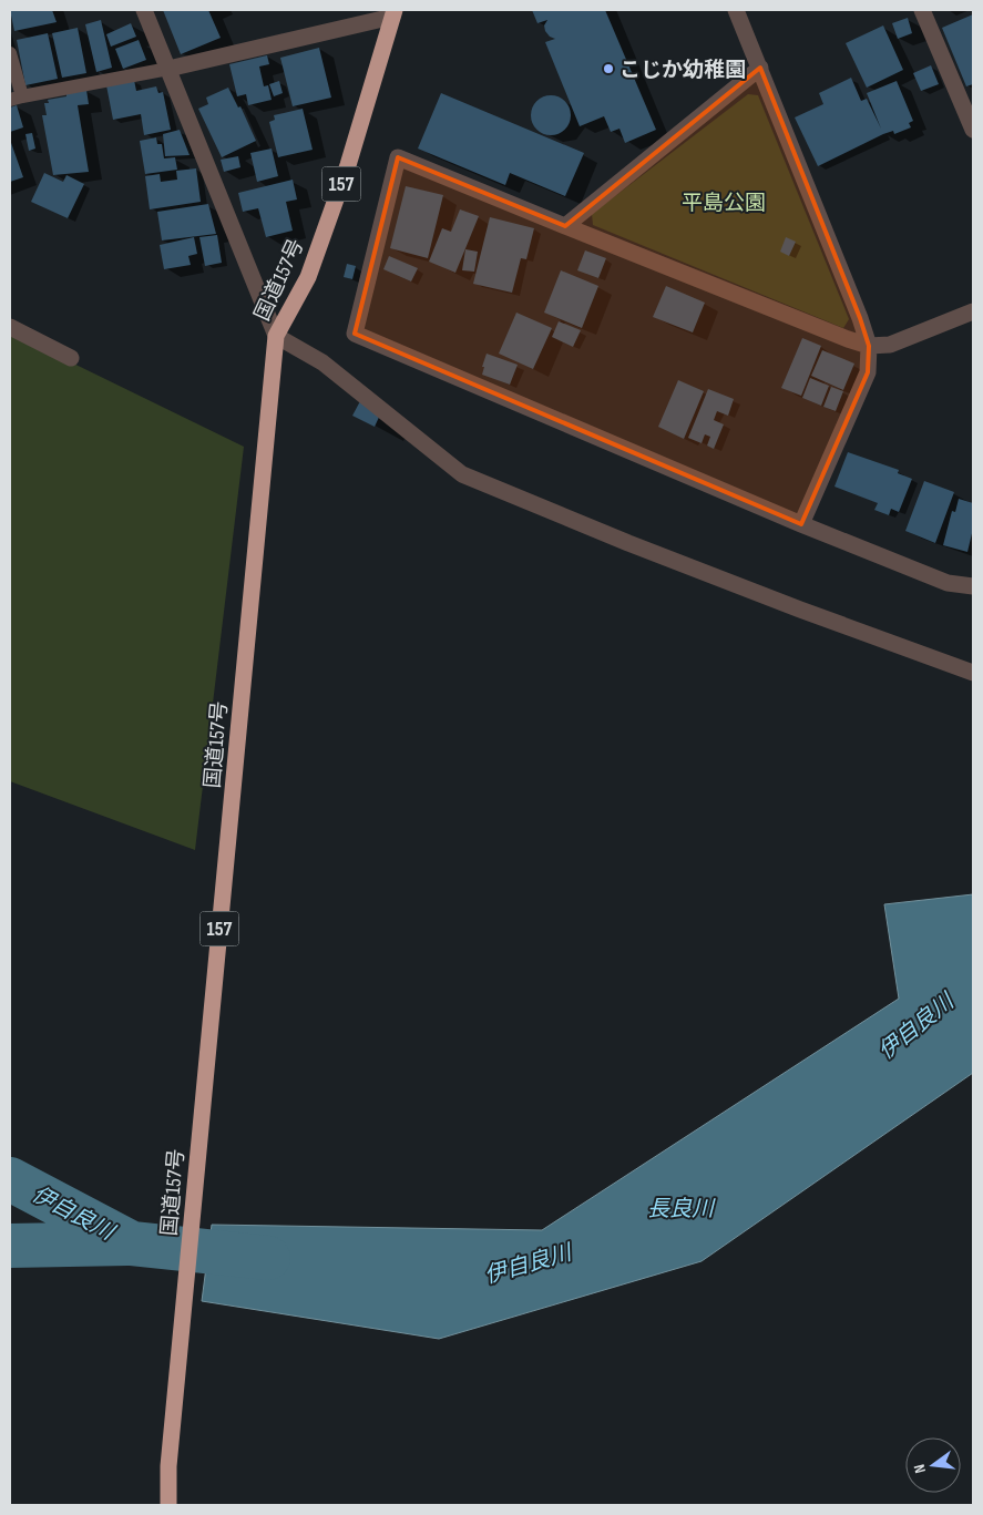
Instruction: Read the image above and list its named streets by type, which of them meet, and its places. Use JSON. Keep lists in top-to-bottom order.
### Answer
{
  "streets": {
    "highway": ["157", "国道157号"]
  },
  "water": ["伊自良川", "長良川"],
  "parks": ["平島公園"],
  "places": ["こじか幼稚園"],
  "north": "left"
}
